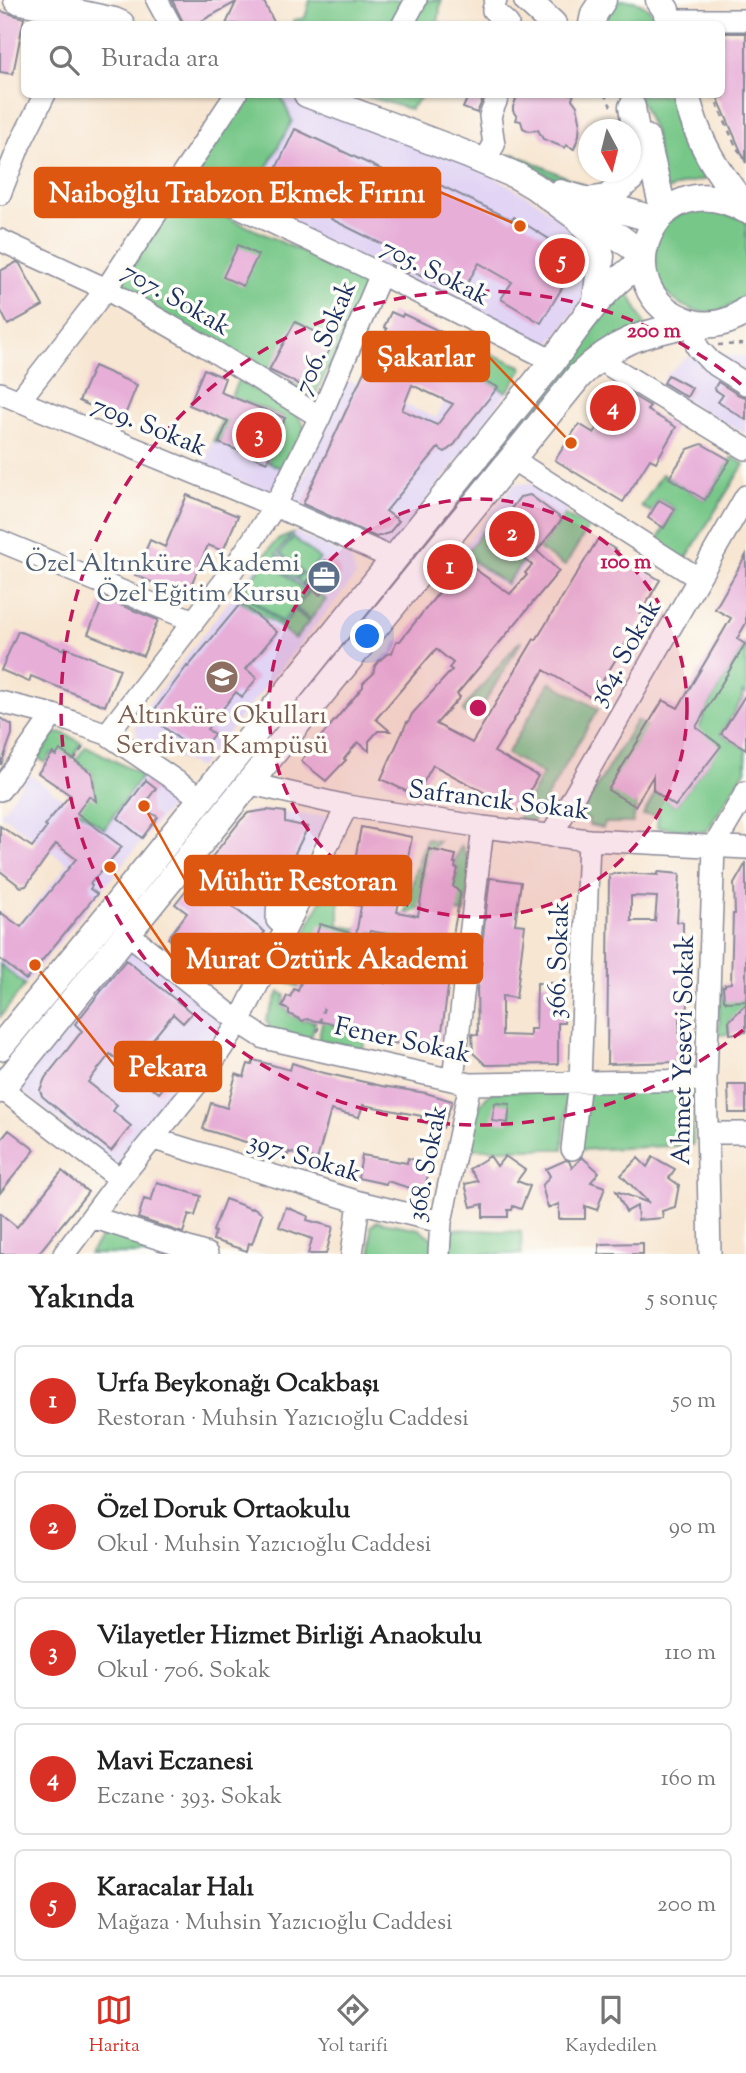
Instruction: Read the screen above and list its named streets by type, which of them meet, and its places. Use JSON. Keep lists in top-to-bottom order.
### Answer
{
  "streets": {
    "street": [
      "705. Sokak",
      "707. Sokak",
      "706. Sokak",
      "709. Sokak",
      "364. Sokak",
      "Safrancık Sokak",
      "366. Sokak",
      "Fener Sokak",
      "Ahmet Yesevi Sokak",
      "397. Sokak",
      "368. Sokak"
    ]
  },
  "crossings": [
    ["705. Sokak", "706. Sokak"],
    ["707. Sokak", "706. Sokak"],
    ["706. Sokak", "709. Sokak"],
    ["364. Sokak", "Safrancık Sokak"],
    ["Safrancık Sokak", "366. Sokak"],
    ["Safrancık Sokak", "Ahmet Yesevi Sokak"],
    ["Safrancık Sokak", "368. Sokak"],
    ["366. Sokak", "Fener Sokak"],
    ["Fener Sokak", "Ahmet Yesevi Sokak"],
    ["Fener Sokak", "368. Sokak"],
    ["397. Sokak", "368. Sokak"]
  ],
  "places": {
    "other": [
      "Naiboğlu Trabzon Ekmek Fırını",
      "Şakarlar",
      "Mühür Restoran",
      "Murat Öztürk Akademi",
      "Pekara"
    ],
    "office": ["Özel Altınküre Akademi Özel Eğitim Kursu"],
    "school or university": ["Altınküre Okulları Serdivan Kampüsü"]
  },
  "north": "bottom",
  "page": {
    "search": "Burada ara",
    "pins": [
      "5",
      "4",
      "3",
      "2",
      "1"
    ],
    "heading": ["Yakında", "5 sonuç"],
    "list": [
      {
        "mark": "1",
        "name": "Urfa Beykonağı Ocakbaşı",
        "note": "Restoran · Muhsin Yazıcıoğlu Caddesi",
        "value": "50 m"
      },
      {
        "mark": "2",
        "name": "Özel Doruk Ortaokulu",
        "note": "Okul · Muhsin Yazıcıoğlu Caddesi",
        "value": "90 m"
      },
      {
        "mark": "3",
        "name": "Vilayetler Hizmet Birliği Anaokulu",
        "note": "Okul · 706. Sokak",
        "value": "110 m"
      },
      {
        "mark": "4",
        "name": "Mavi Eczanesi",
        "note": "Eczane · 393. Sokak",
        "value": "160 m"
      },
      {
        "mark": "5",
        "name": "Karacalar Halı",
        "note": "Mağaza · Muhsin Yazıcıoğlu Caddesi",
        "value": "200 m"
      }
    ],
    "nav": ["Harita", "Yol tarifi", "Kaydedilen"]
  },
  "rings": ["200 m", "100 m"]
}
